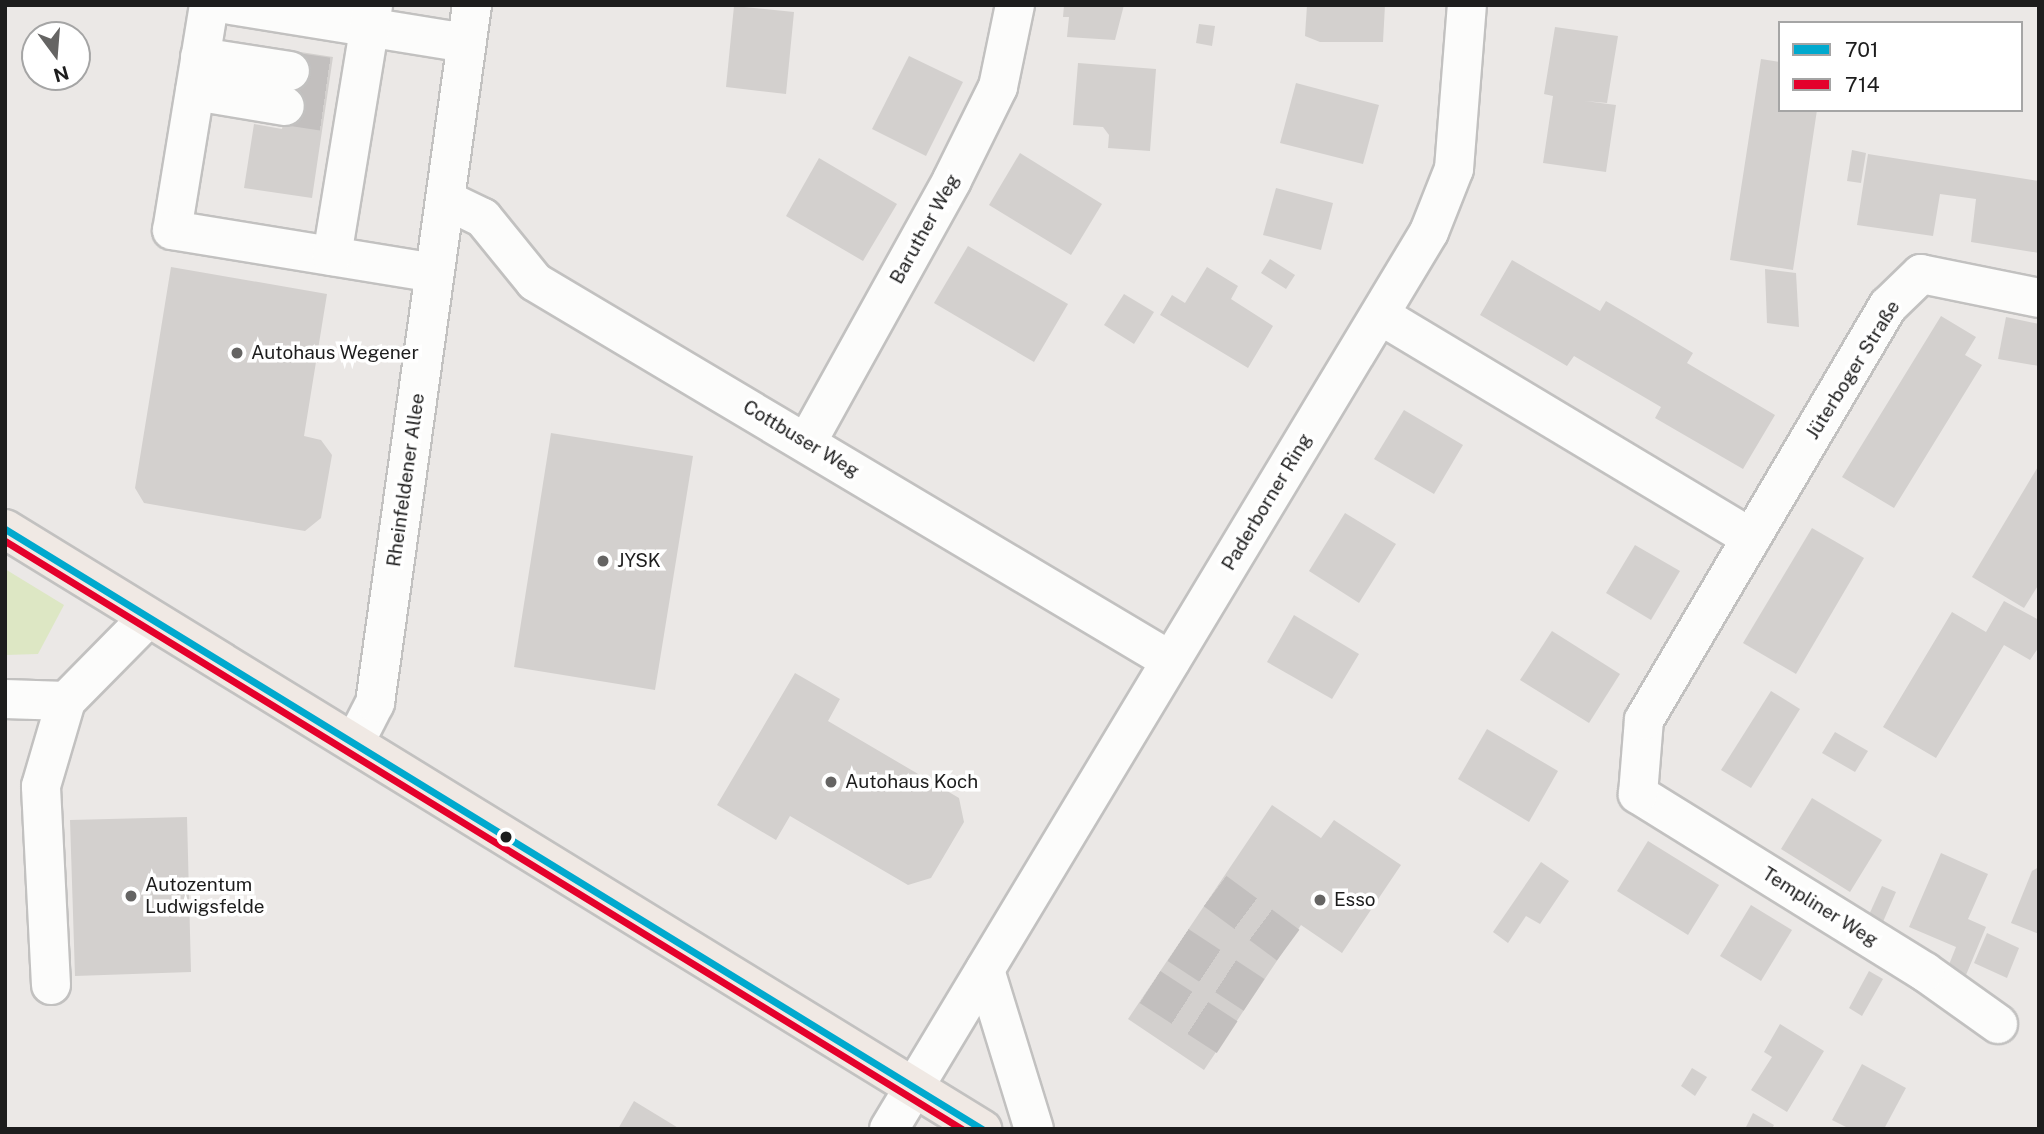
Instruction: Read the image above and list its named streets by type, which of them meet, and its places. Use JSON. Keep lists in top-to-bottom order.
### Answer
{
  "streets": {
    "street": [
      "Baruther Weg",
      "Jüterboger Straße",
      "Cottbuser Weg",
      "Rheinfeldener Allee",
      "Paderborner Ring",
      "Templiner Weg"
    ]
  },
  "crossings": [
    ["Baruther Weg", "Cottbuser Weg"],
    ["Jüterboger Straße", "Templiner Weg"],
    ["Cottbuser Weg", "Rheinfeldener Allee"],
    ["Cottbuser Weg", "Paderborner Ring"]
  ],
  "places": [
    "Autohaus Wegener",
    "JYSK",
    "Autohaus Koch",
    "Autozentum Ludwigsfelde",
    "Esso"
  ],
  "lines": ["transit line 701", "transit line 714"],
  "legend": ["701", "714"],
  "north": "bottom"
}
